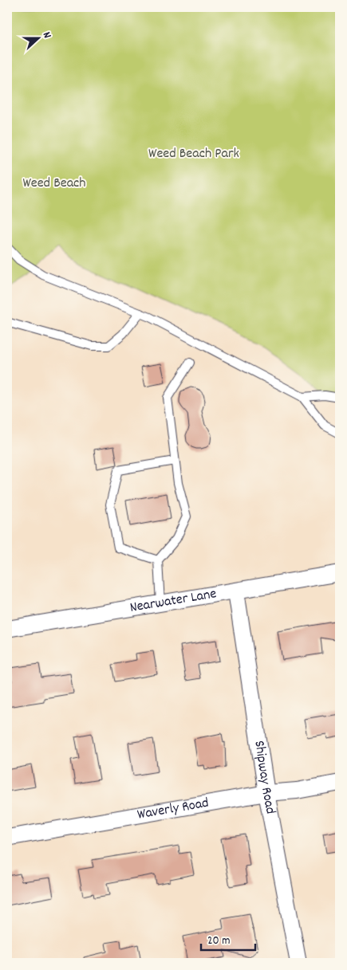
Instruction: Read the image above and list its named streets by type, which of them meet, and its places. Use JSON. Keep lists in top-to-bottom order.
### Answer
{
  "streets": {
    "street": ["Nearwater Lane", "Shipway Road", "Waverly Road"]
  },
  "crossings": [
    ["Nearwater Lane", "Shipway Road"],
    ["Shipway Road", "Waverly Road"]
  ],
  "parks": ["Weed Beach Park", "Weed Beach"],
  "scale_bar": "20 m",
  "north": "right"
}
